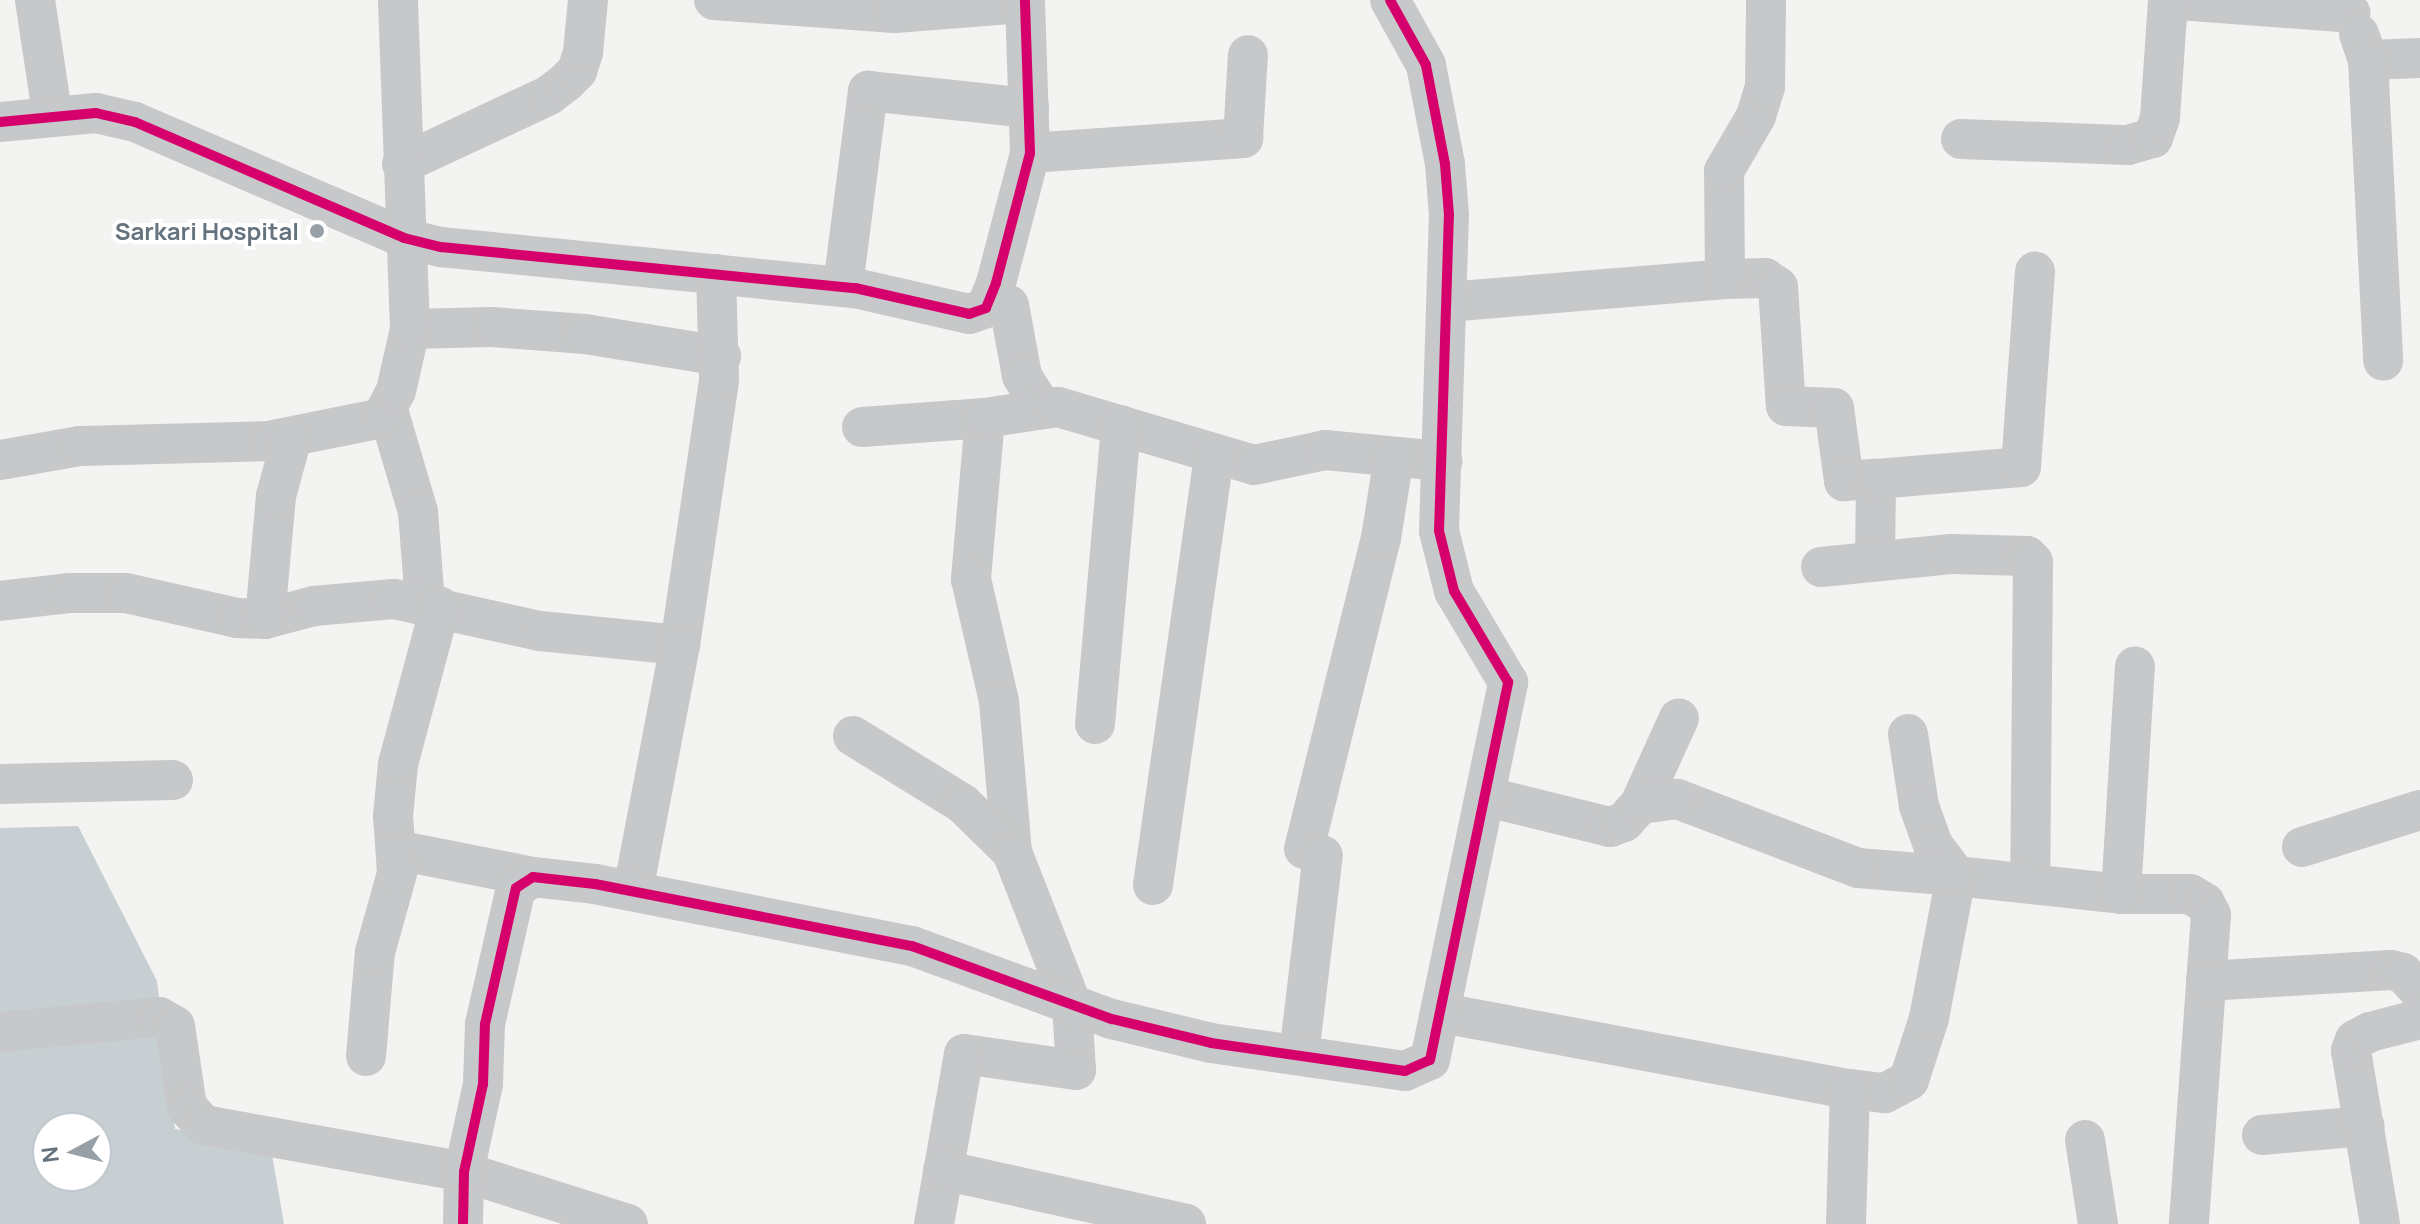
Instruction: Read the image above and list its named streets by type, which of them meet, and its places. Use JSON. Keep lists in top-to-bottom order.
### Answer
{
  "places": ["Sarkari Hospital"],
  "north": "left"
}
